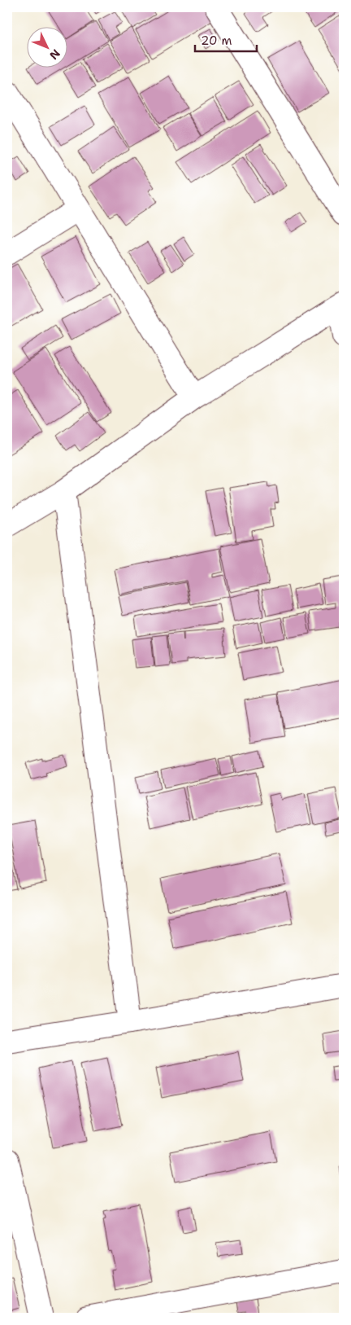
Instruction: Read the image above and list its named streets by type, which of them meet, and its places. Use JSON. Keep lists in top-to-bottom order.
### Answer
{
  "scale_bar": "20 m",
  "north": "bottom right"
}
